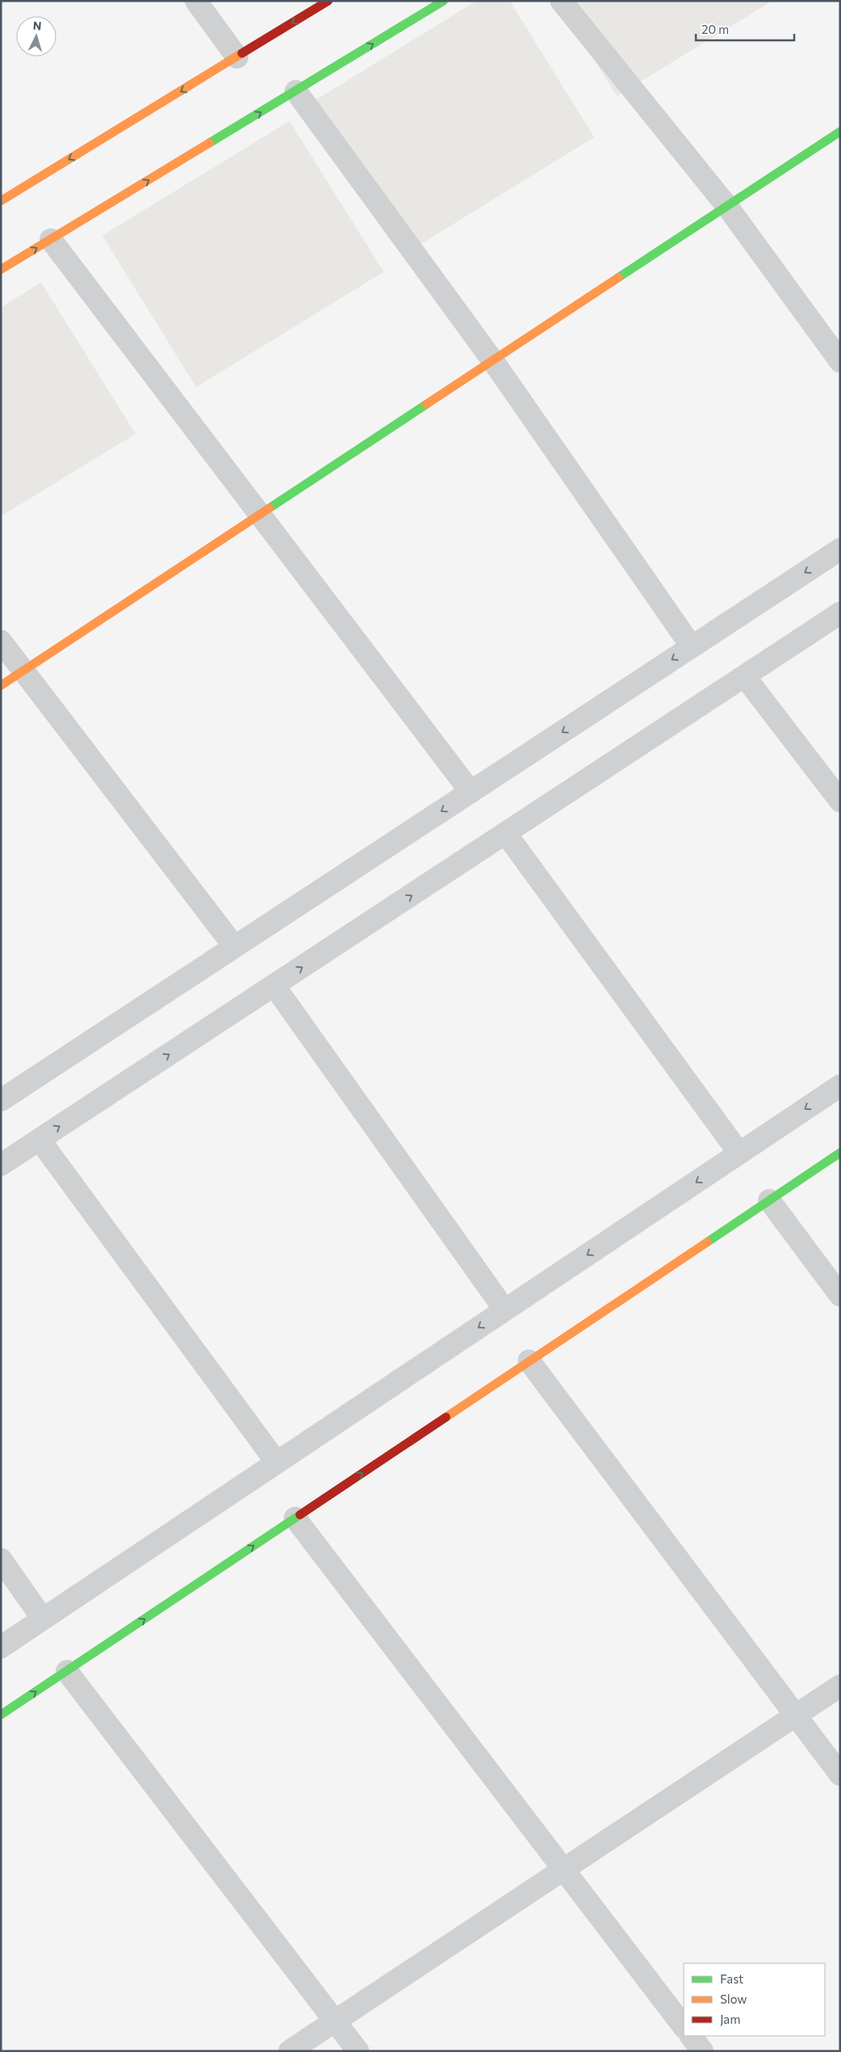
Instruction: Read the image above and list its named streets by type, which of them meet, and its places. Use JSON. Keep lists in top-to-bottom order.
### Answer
{
  "legend": ["Fast", "Slow", "Jam"],
  "scale_bar": "20 m",
  "north": "top"
}
